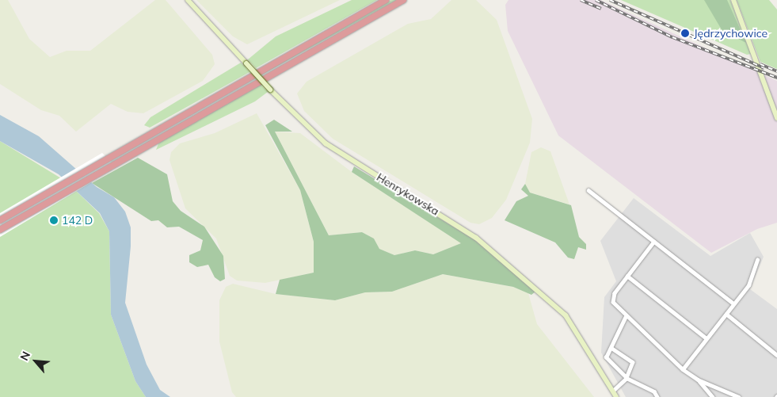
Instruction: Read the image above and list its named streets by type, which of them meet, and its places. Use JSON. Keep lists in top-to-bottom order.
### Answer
{
  "streets": {
    "main road": ["Henrykowska"]
  },
  "places": ["Jędrzychowice", "142 D"],
  "north": "top left"
}
